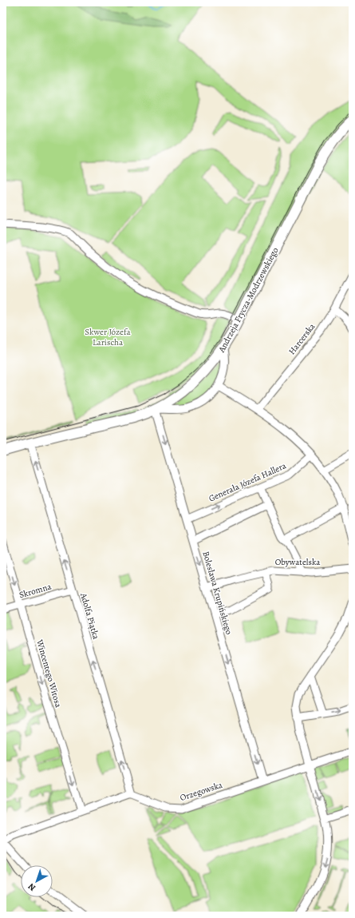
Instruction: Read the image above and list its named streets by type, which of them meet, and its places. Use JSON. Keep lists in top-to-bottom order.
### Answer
{
  "streets": {
    "main road": ["Andrzeja Frycza-Modrzewskiego"],
    "street": [
      "Harcerska",
      "Generała Józefa Hallera",
      "Obywatelska",
      "Skromna",
      "Bolesława Krupińskiego",
      "Adolfa Piątka",
      "Wincentego Witosa",
      "Orzegowska"
    ]
  },
  "crossings": [
    ["Andrzeja Frycza-Modrzewskiego", "Bolesława Krupińskiego"],
    ["Andrzeja Frycza-Modrzewskiego", "Adolfa Piątka"],
    ["Generała Józefa Hallera", "Bolesława Krupińskiego"],
    ["Obywatelska", "Bolesława Krupińskiego"],
    ["Skromna", "Adolfa Piątka"],
    ["Skromna", "Wincentego Witosa"],
    ["Bolesława Krupińskiego", "Orzegowska"],
    ["Adolfa Piątka", "Orzegowska"]
  ],
  "one_way": ["Bolesława Krupińskiego", "Adolfa Piątka", "Wincentego Witosa"],
  "parks": ["Skwer Józefa Larischa"],
  "north": "bottom left"
}
